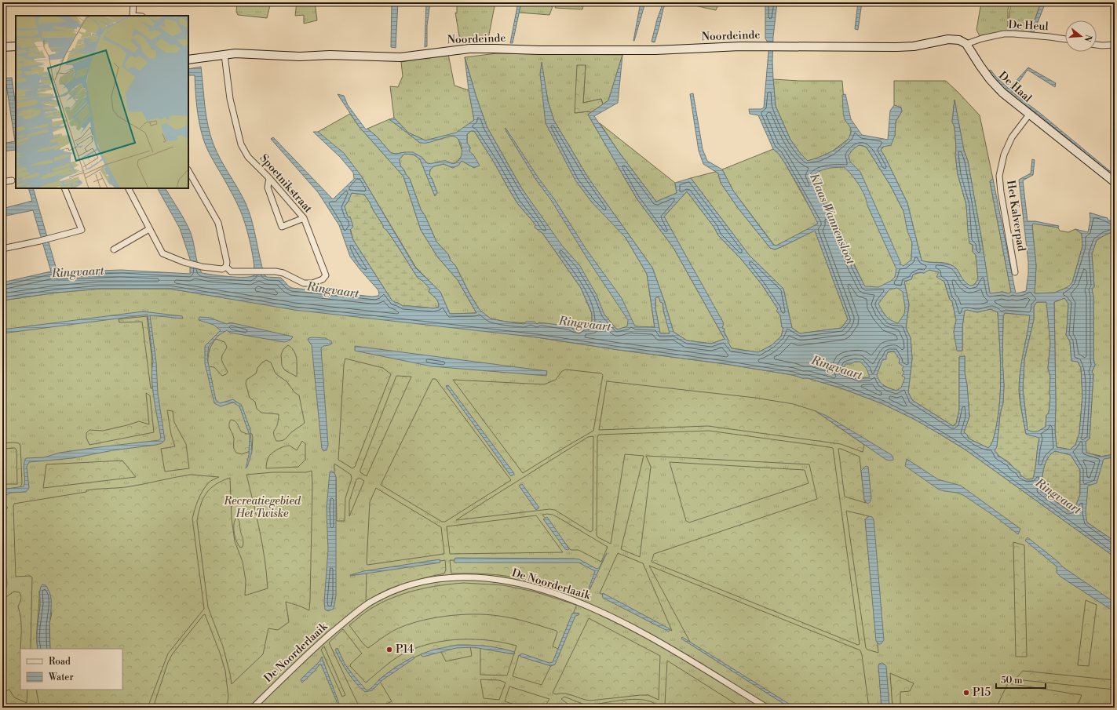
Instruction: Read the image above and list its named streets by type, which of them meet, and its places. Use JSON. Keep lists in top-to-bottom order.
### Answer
{
  "streets": {
    "street": [
      "De Heul",
      "Noordeinde",
      "De Haal",
      "Spoetnikstraat",
      "Het Kalverpad",
      "De Noorderlaaik"
    ]
  },
  "crossings": [
    ["De Heul", "Noordeinde"],
    ["De Heul", "De Haal"],
    ["Noordeinde", "De Haal"],
    ["Noordeinde", "Spoetnikstraat"],
    ["De Haal", "Het Kalverpad"]
  ],
  "water": ["Klaas Wannensloot", "Ringvaart"],
  "parks": ["Recreatiegebied Het Twiske"],
  "places": ["P14", "P15"],
  "legend": ["Road", "Water"],
  "scale_bar": "50 m",
  "north": "right"
}
